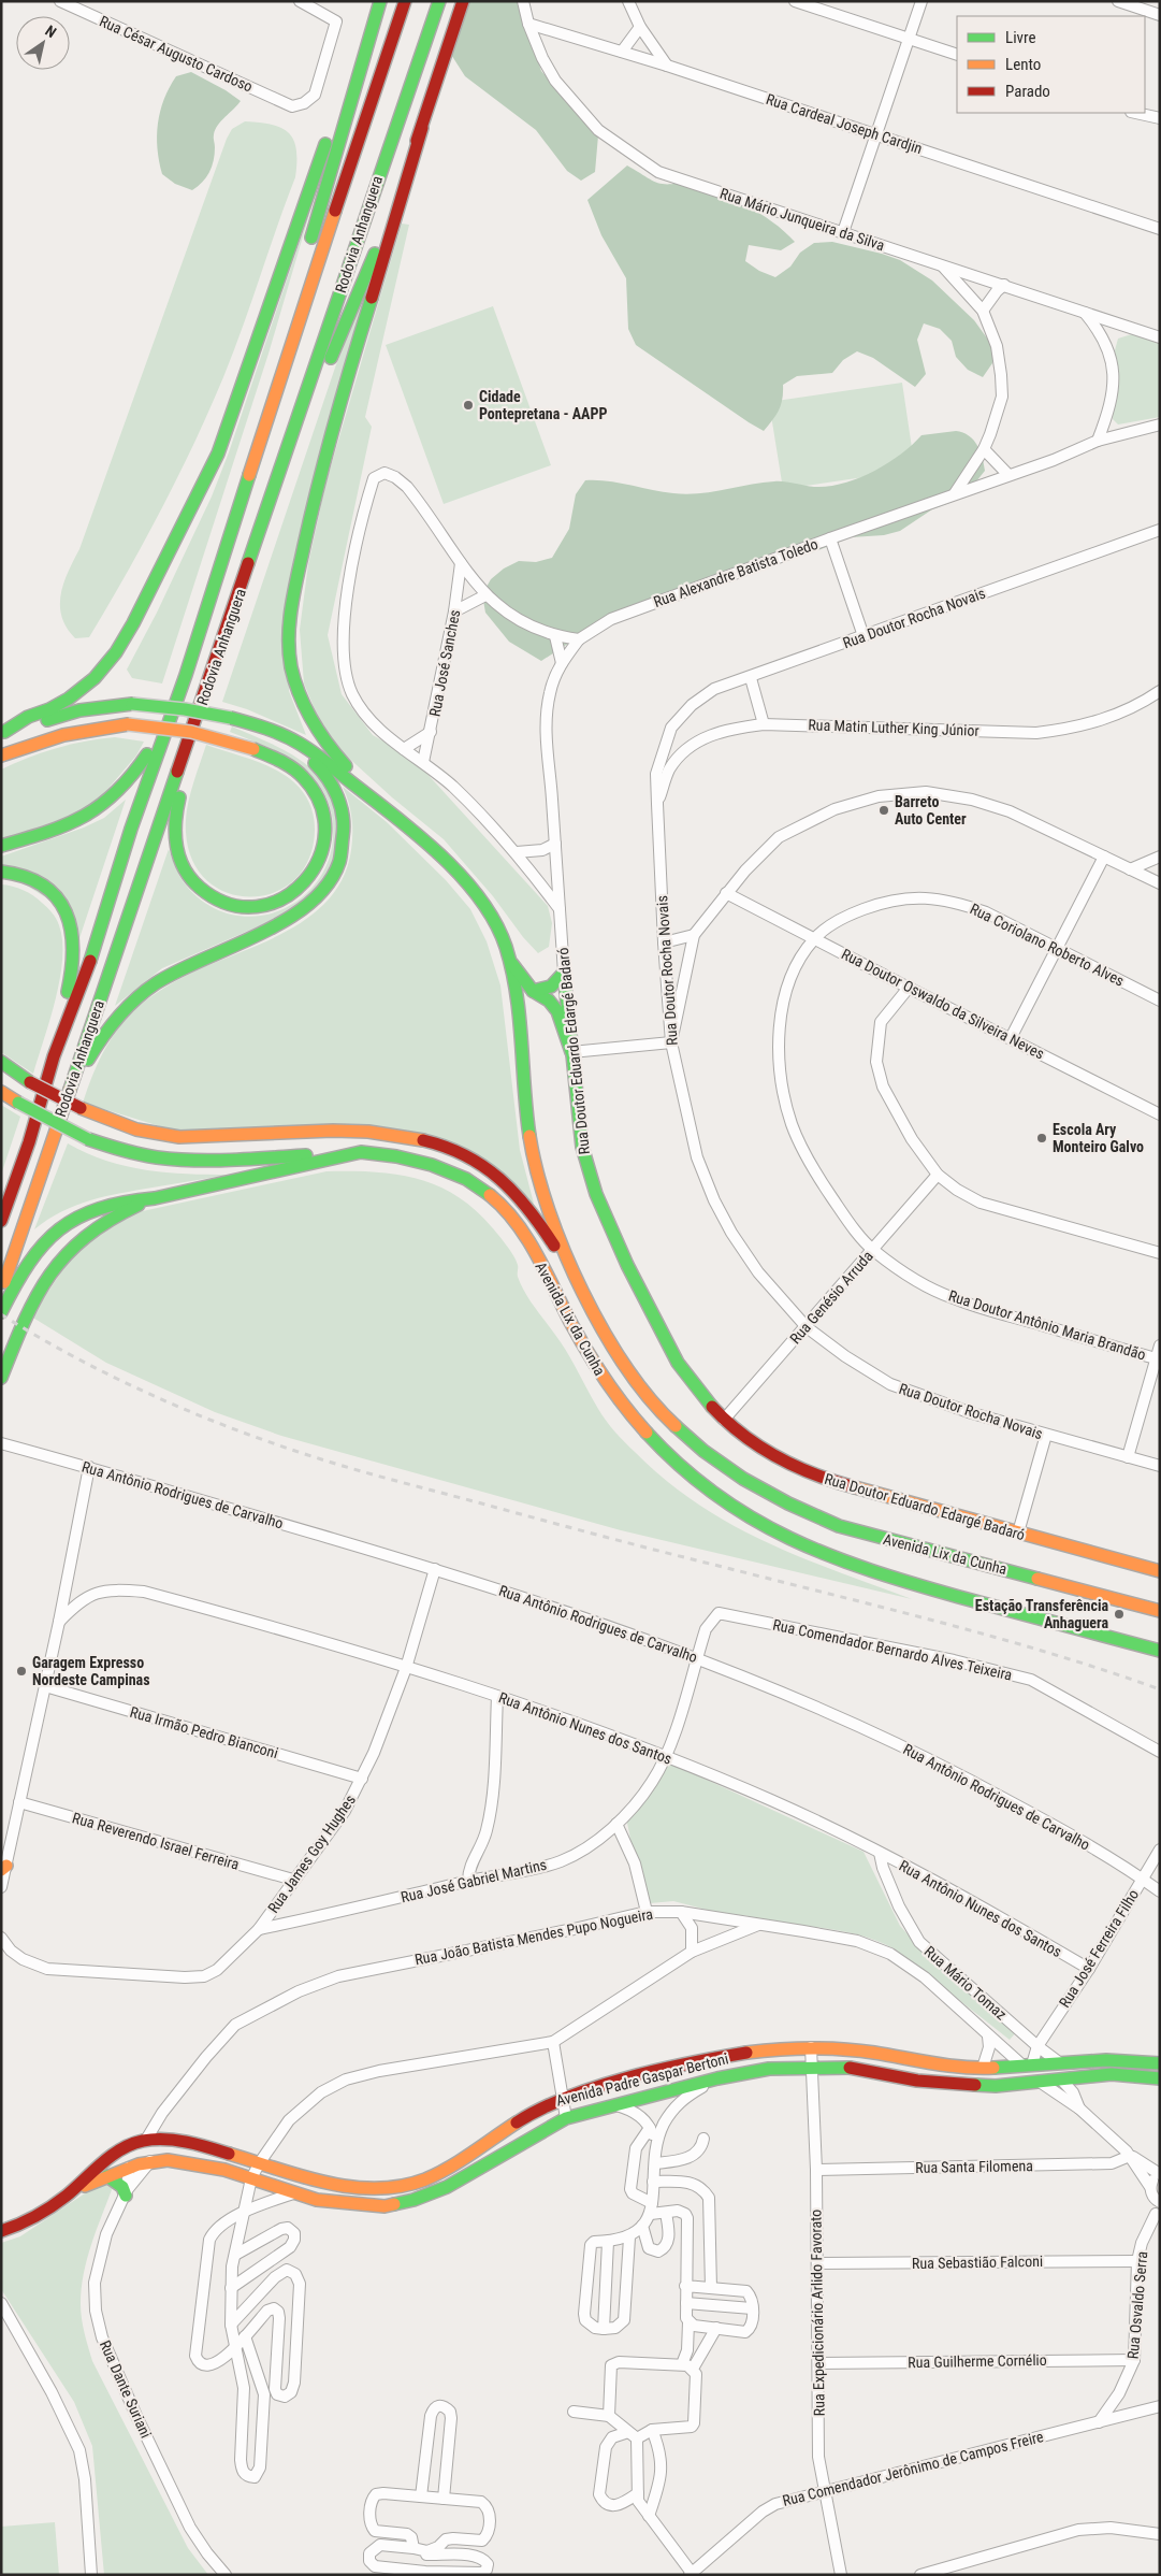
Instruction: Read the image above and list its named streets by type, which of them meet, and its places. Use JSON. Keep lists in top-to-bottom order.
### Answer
{
  "streets": {
    "main road": [
      "Rodovia Anhanguera",
      "Rua Doutor Eduardo Edargé Badaró",
      "Avenida Lix da Cunha",
      "Avenida Padre Gaspar Bertoni"
    ],
    "street": [
      "Rua César Augusto Cardoso",
      "Rua Cardeal Joseph Cardjin",
      "Rua Mário Junqueira da Silva",
      "Rua Alexandre Batista Toledo",
      "Rua Doutor Rocha Novais",
      "Rua José Sanches",
      "Rua Matin Luther King Júnior",
      "Rua Coriolano Roberto Alves",
      "Rua Doutor Oswaldo da Silveira Neves",
      "Rua Genésio Arruda",
      "Rua Doutor Antônio Maria Brandão",
      "Rua Antônio Rodrigues de Carvalho",
      "Rua Comendador Bernardo Alves Teixeira",
      "Rua Antônio Nunes dos Santos",
      "Rua Irmão Pedro Bianconi",
      "Rua Reverendo Israel Ferreira",
      "Rua James Goy Hughes",
      "Rua José Gabriel Martins",
      "Rua João Batista Mendes Pupo Nogueira",
      "Rua José Ferreira Filho",
      "Rua Mário Tomaz",
      "Rua Santa Filomena",
      "Rua Sebastião Falconi",
      "Rua Osvaldo Serra",
      "Rua Expedicionário Arlido Favorato",
      "Rua Guilherme Cornélio",
      "Rua Dante Suriani",
      "Rua Comendador Jerônimo de Campos Freire"
    ]
  },
  "crossings": [
    ["Rua Cardeal Joseph Cardjin", "Rua Mário Junqueira da Silva"],
    ["Rua Alexandre Batista Toledo", "Rua Doutor Eduardo Edargé Badaró"],
    ["Rua Doutor Rocha Novais", "Rua Matin Luther King Júnior"],
    ["Rua Doutor Rocha Novais", "Rua Genésio Arruda"],
    ["Rua Coriolano Roberto Alves", "Rua Doutor Oswaldo da Silveira Neves"],
    ["Rua Coriolano Roberto Alves", "Rua Doutor Antônio Maria Brandão"],
    ["Rua Doutor Oswaldo da Silveira Neves", "Rua Doutor Antônio Maria Brandão"],
    ["Rua Doutor Eduardo Edargé Badaró", "Rua Genésio Arruda"],
    ["Rua Genésio Arruda", "Rua Doutor Antônio Maria Brandão"],
    ["Rua Antônio Rodrigues de Carvalho", "Rua James Goy Hughes"],
    ["Rua Antônio Rodrigues de Carvalho", "Rua José Gabriel Martins"],
    ["Rua Antônio Rodrigues de Carvalho", "Rua José Ferreira Filho"],
    ["Rua Comendador Bernardo Alves Teixeira", "Rua José Gabriel Martins"],
    ["Rua Antônio Nunes dos Santos", "Rua James Goy Hughes"],
    ["Rua Antônio Nunes dos Santos", "Rua José Gabriel Martins"],
    ["Rua Antônio Nunes dos Santos", "Rua José Ferreira Filho"],
    ["Rua Antônio Nunes dos Santos", "Rua Mário Tomaz"],
    ["Rua Irmão Pedro Bianconi", "Rua James Goy Hughes"],
    ["Rua Reverendo Israel Ferreira", "Rua James Goy Hughes"],
    ["Rua James Goy Hughes", "Rua José Gabriel Martins"],
    ["Rua João Batista Mendes Pupo Nogueira", "Avenida Padre Gaspar Bertoni"],
    ["Rua João Batista Mendes Pupo Nogueira", "Rua Dante Suriani"],
    ["Rua José Ferreira Filho", "Rua Mário Tomaz"],
    ["Rua Mário Tomaz", "Avenida Padre Gaspar Bertoni"],
    ["Avenida Padre Gaspar Bertoni", "Rua Expedicionário Arlido Favorato"],
    ["Avenida Padre Gaspar Bertoni", "Rua Dante Suriani"],
    ["Rua Santa Filomena", "Rua Osvaldo Serra"],
    ["Rua Santa Filomena", "Rua Expedicionário Arlido Favorato"],
    ["Rua Sebastião Falconi", "Rua Osvaldo Serra"],
    ["Rua Sebastião Falconi", "Rua Expedicionário Arlido Favorato"],
    ["Rua Osvaldo Serra", "Rua Guilherme Cornélio"],
    ["Rua Osvaldo Serra", "Rua Comendador Jerônimo de Campos Freire"],
    ["Rua Expedicionário Arlido Favorato", "Rua Guilherme Cornélio"],
    ["Rua Expedicionário Arlido Favorato", "Rua Comendador Jerônimo de Campos Freire"]
  ],
  "places": [
    "Cidade Pontepretana - AAPP",
    "Barreto Auto Center",
    "Escola Ary Monteiro Galvo",
    "Estação Transferência Anhaguera",
    "Garagem Expresso Nordeste Campinas"
  ],
  "legend": ["Livre", "Lento", "Parado"],
  "north": "top right"
}
